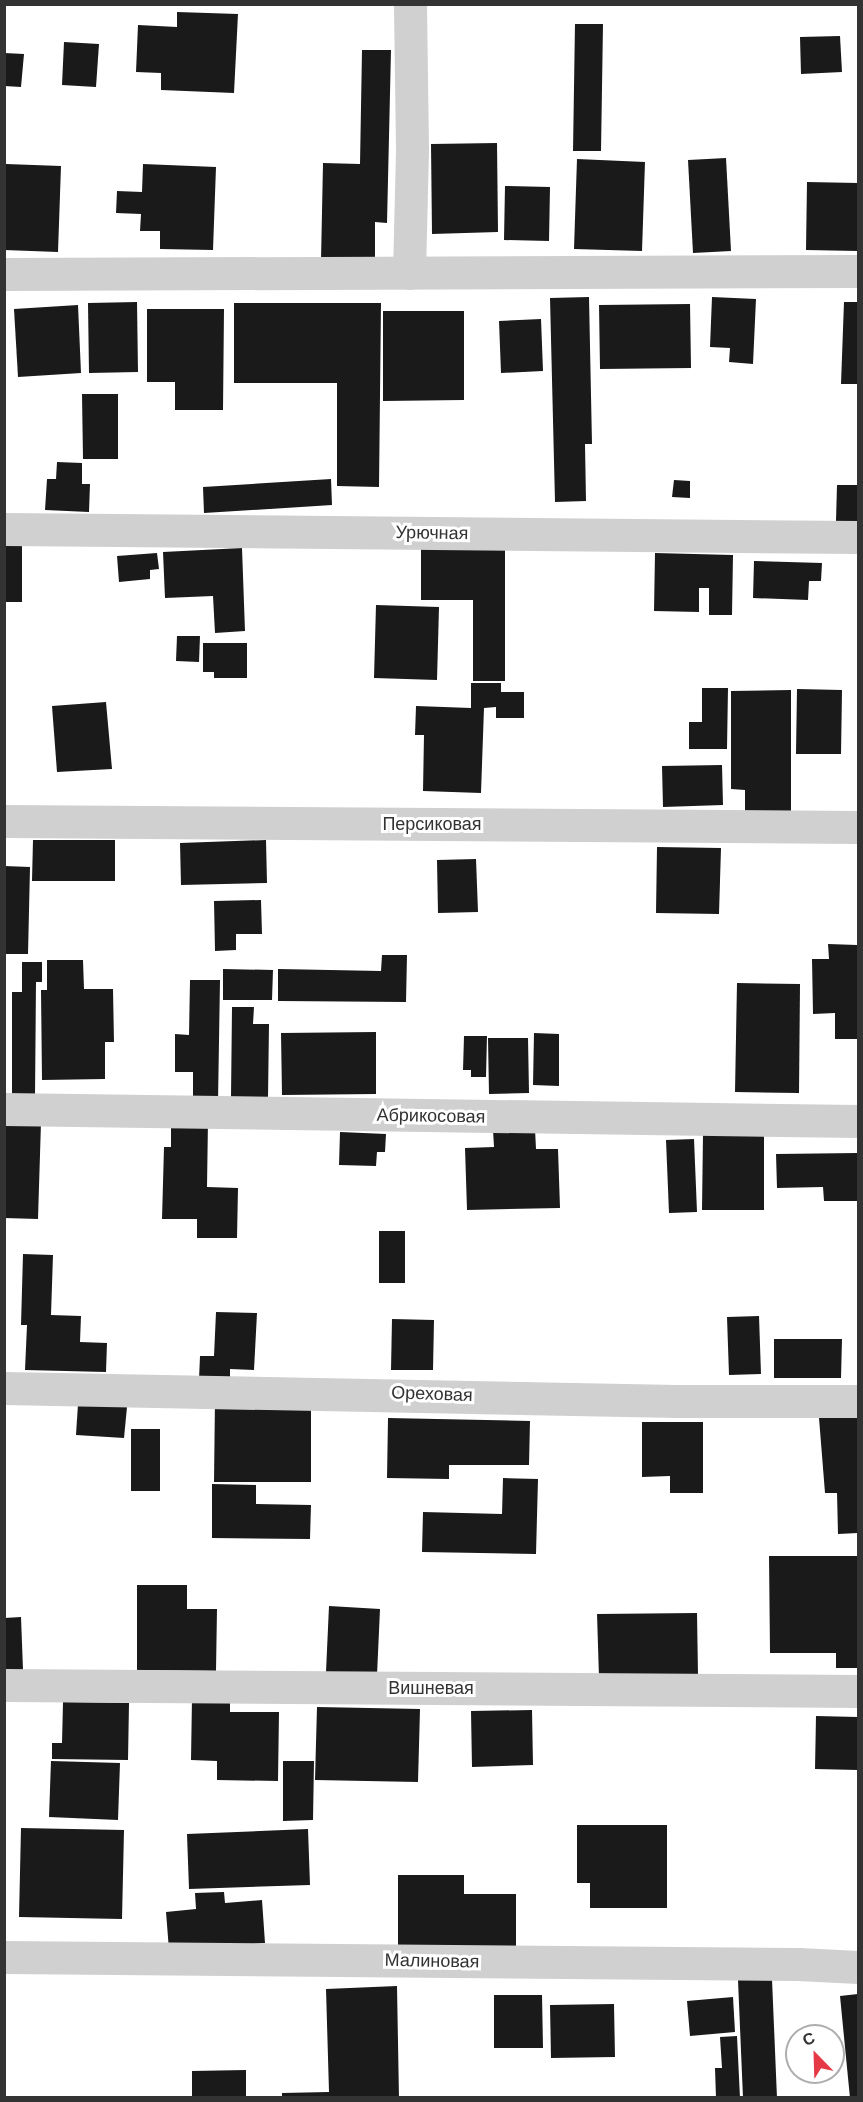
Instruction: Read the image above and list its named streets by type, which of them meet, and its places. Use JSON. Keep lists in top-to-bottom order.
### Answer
{
  "streets": {
    "street": [
      "Урючная",
      "Персиковая",
      "Абрикосовая",
      "Ореховая",
      "Вишневая",
      "Малиновая"
    ]
  },
  "north": "top left"
}
